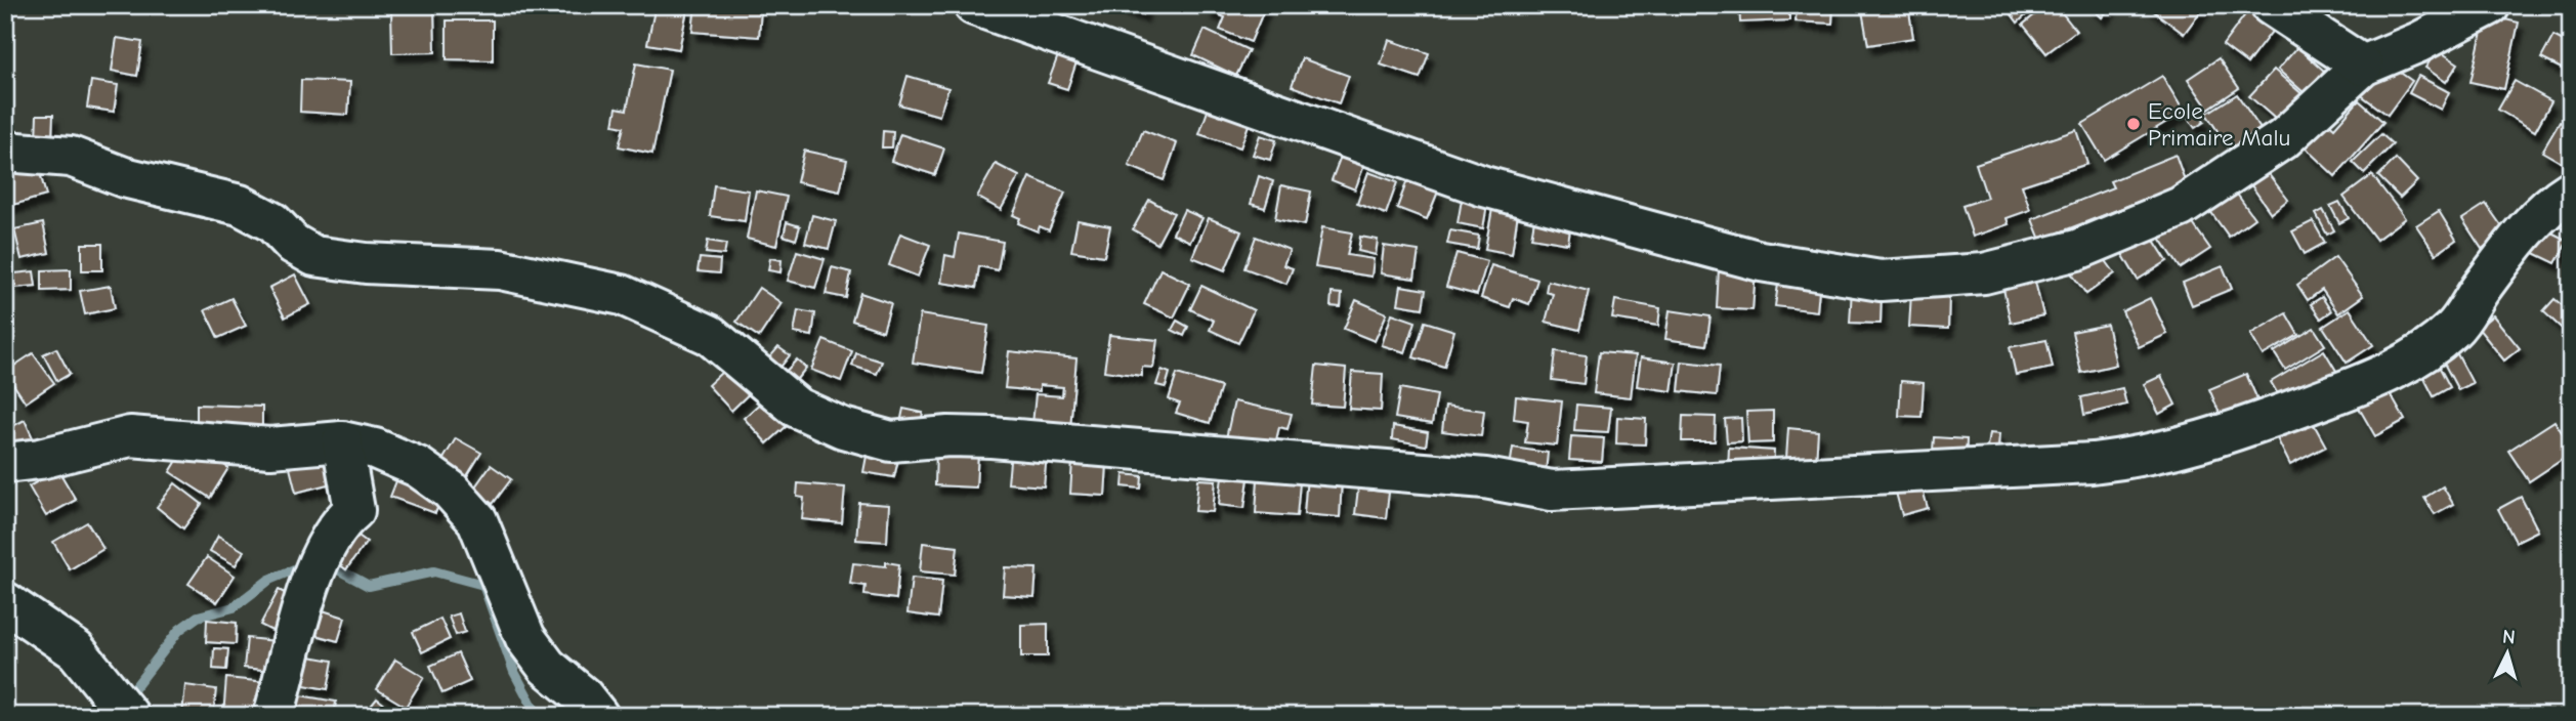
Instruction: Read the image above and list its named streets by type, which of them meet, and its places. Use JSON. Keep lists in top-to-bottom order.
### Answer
{
  "places": ["Ecole Primaire Malu"],
  "north": "top"
}
